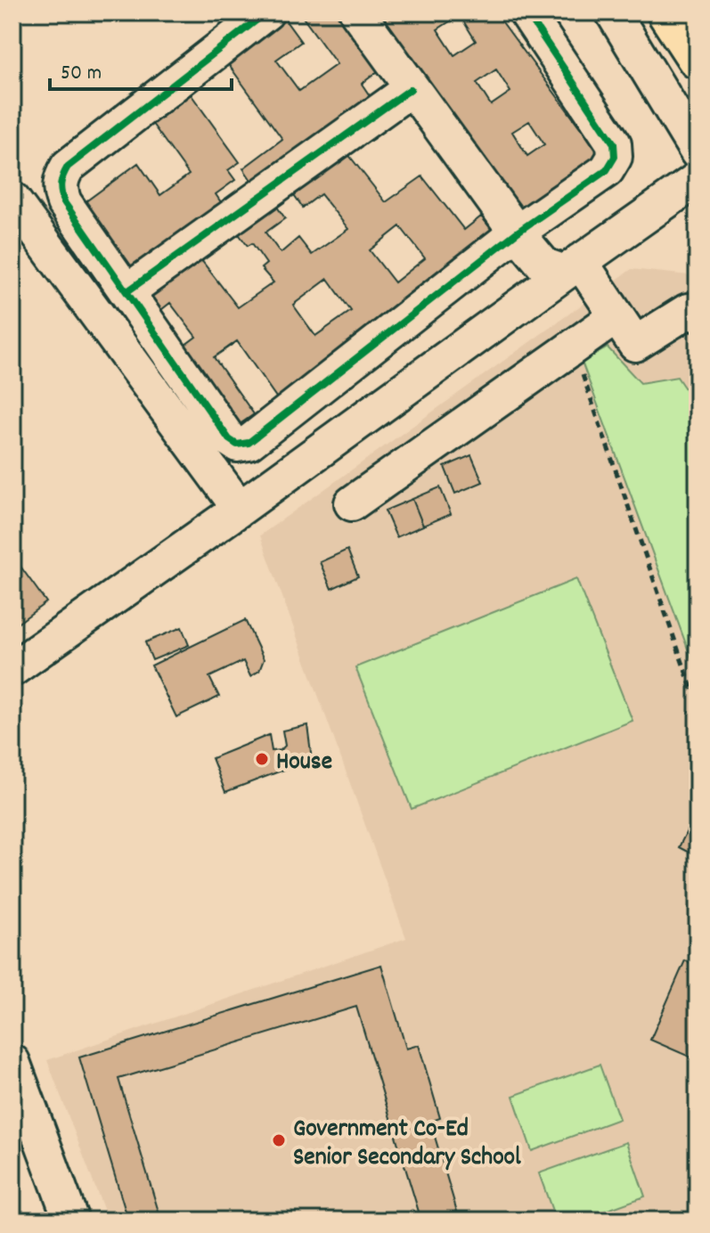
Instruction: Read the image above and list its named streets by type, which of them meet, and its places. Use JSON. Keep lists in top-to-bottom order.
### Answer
{
  "places": ["House", "Government Co-Ed Senior Secondary School"],
  "scale_bar": "50 m"
}
